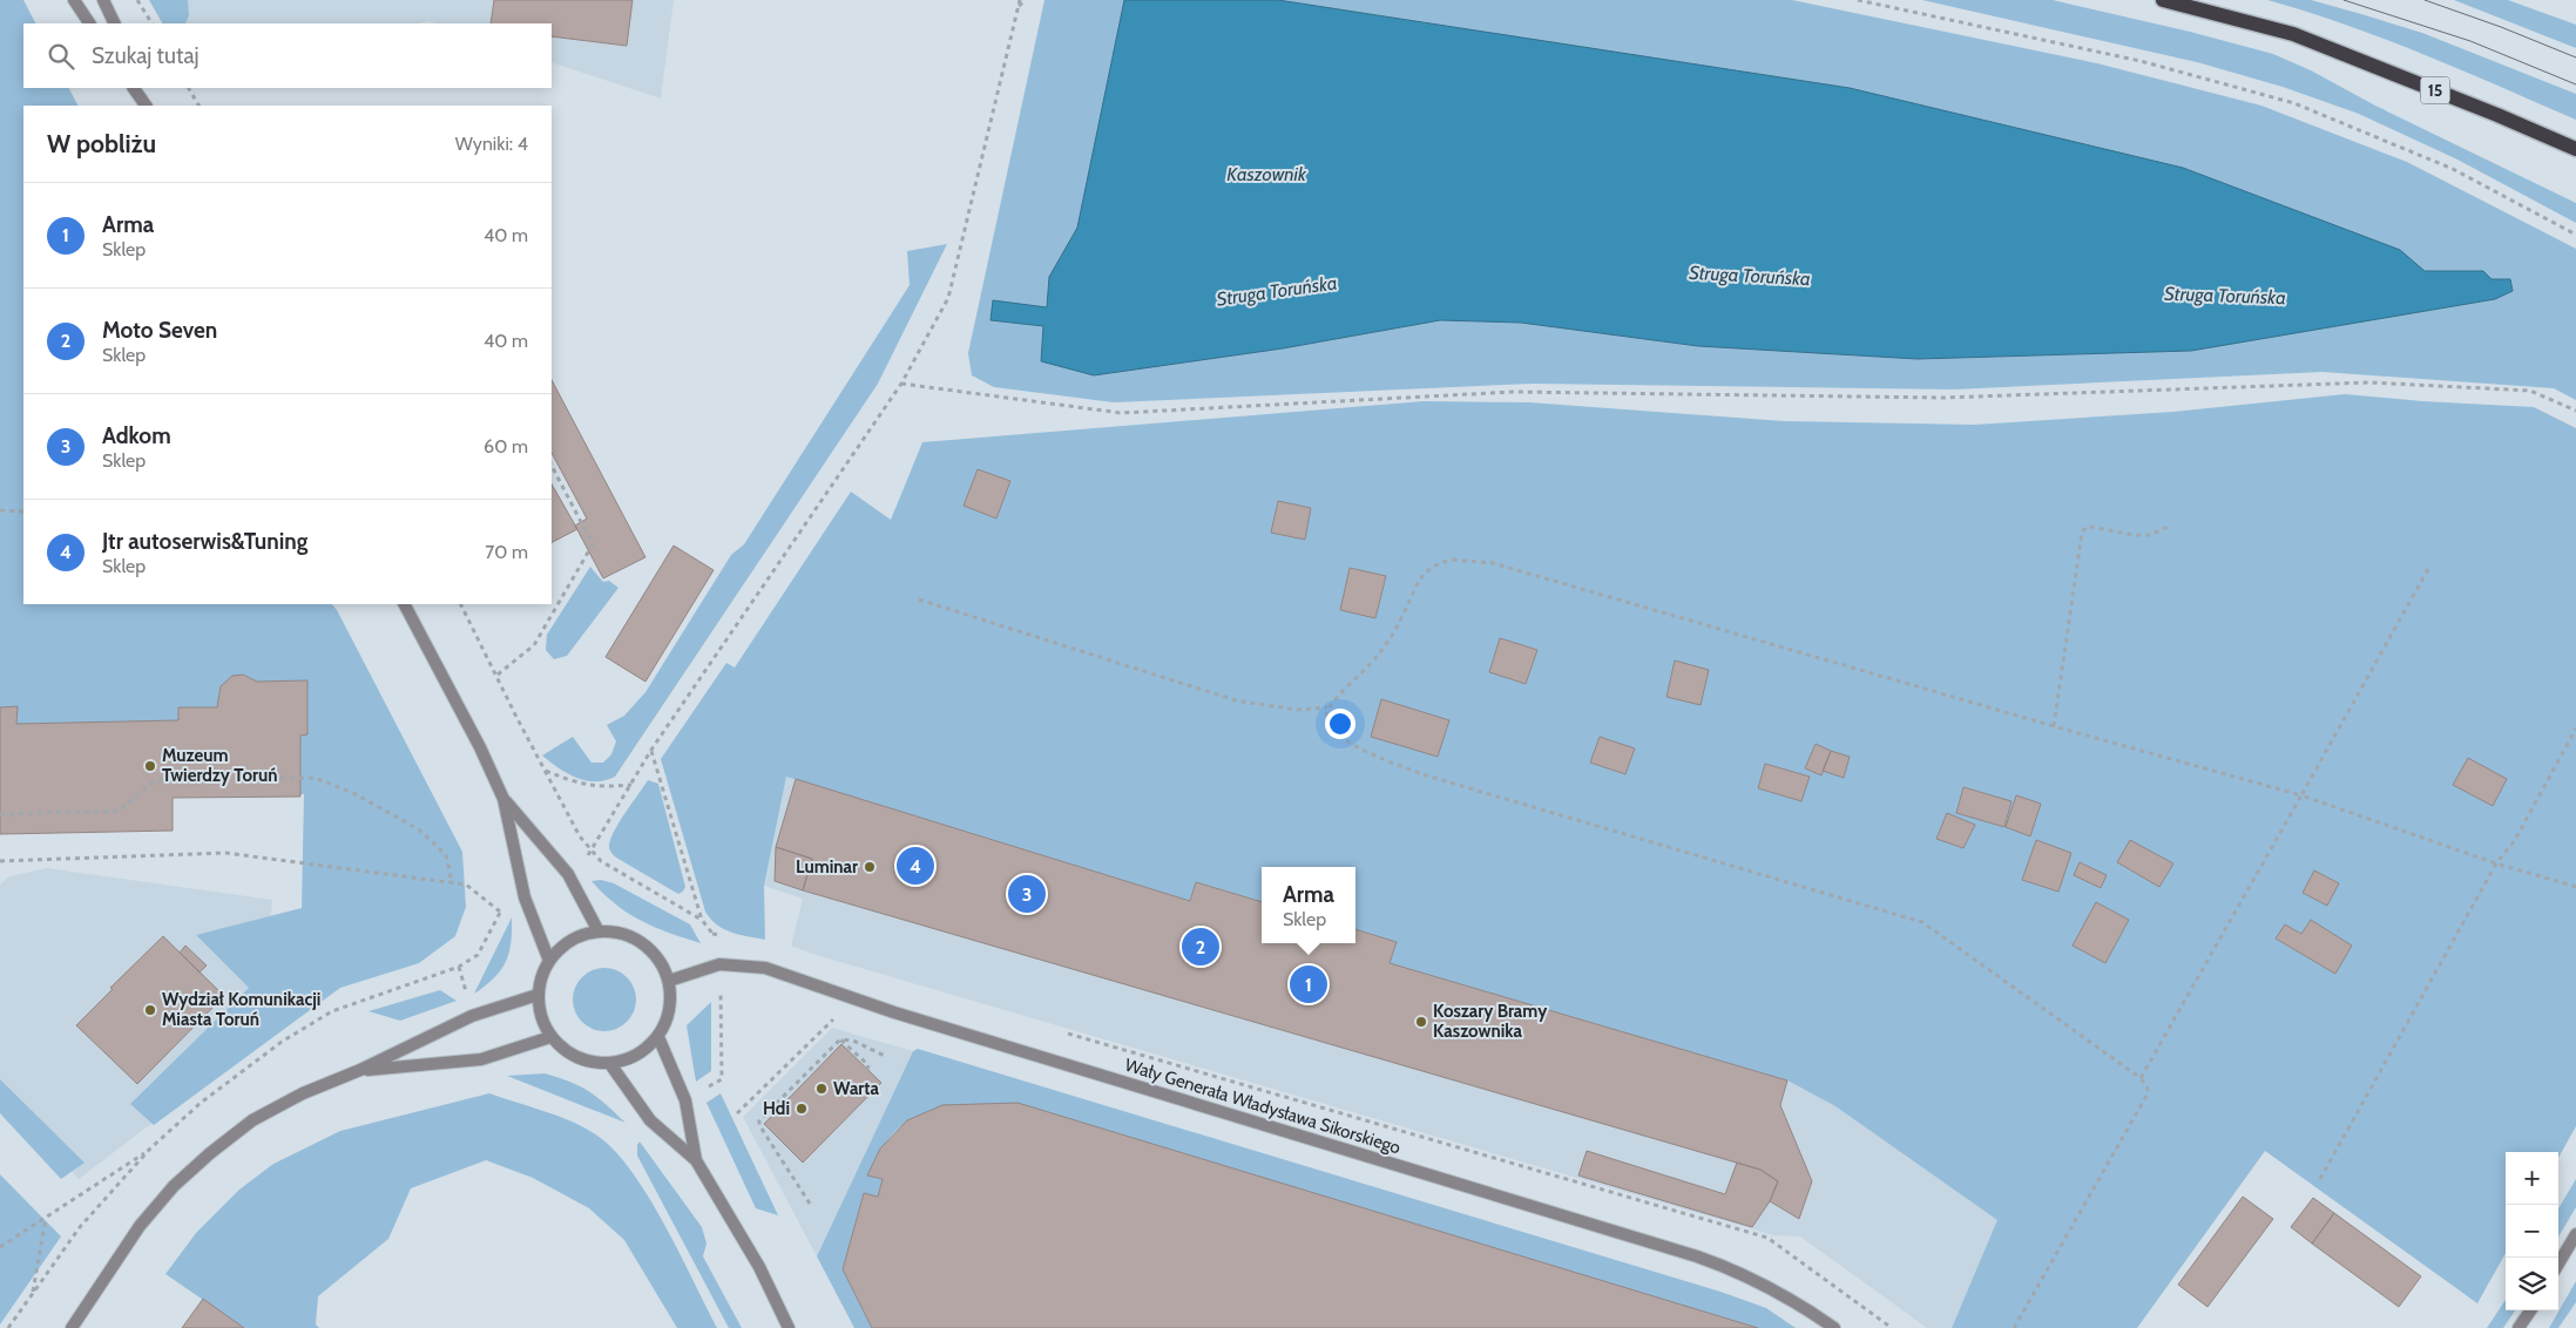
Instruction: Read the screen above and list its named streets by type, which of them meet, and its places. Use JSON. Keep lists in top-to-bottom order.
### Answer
{
  "streets": {
    "main road": ["15"],
    "street": ["Wały Generała Władysława Sikorskiego"]
  },
  "water": ["Kaszownik", "Struga Toruńska"],
  "places": [
    "Muzeum Twierdzy Toruń",
    "Luminar",
    "Wydział Komunikacji Miasta Toruń",
    "Koszary Bramy Kaszownika",
    "Warta",
    "Hdi"
  ],
  "page": {
    "search": "Szukaj tutaj",
    "heading": ["W pobliżu", "Wyniki: 4"],
    "list": [
      {
        "mark": "1",
        "name": "Arma",
        "note": "Sklep",
        "value": "40 m"
      },
      {
        "mark": "2",
        "name": "Moto Seven",
        "note": "Sklep",
        "value": "40 m"
      },
      {
        "mark": "3",
        "name": "Adkom",
        "note": "Sklep",
        "value": "60 m"
      },
      {
        "mark": "4",
        "name": "Jtr autoserwis&Tuning",
        "note": "Sklep",
        "value": "70 m"
      }
    ],
    "pins": [
      "4",
      "3",
      "2",
      "1"
    ],
    "popup": ["Arma", "Sklep"],
    "map_buttons": ["+", "−"]
  }
}
